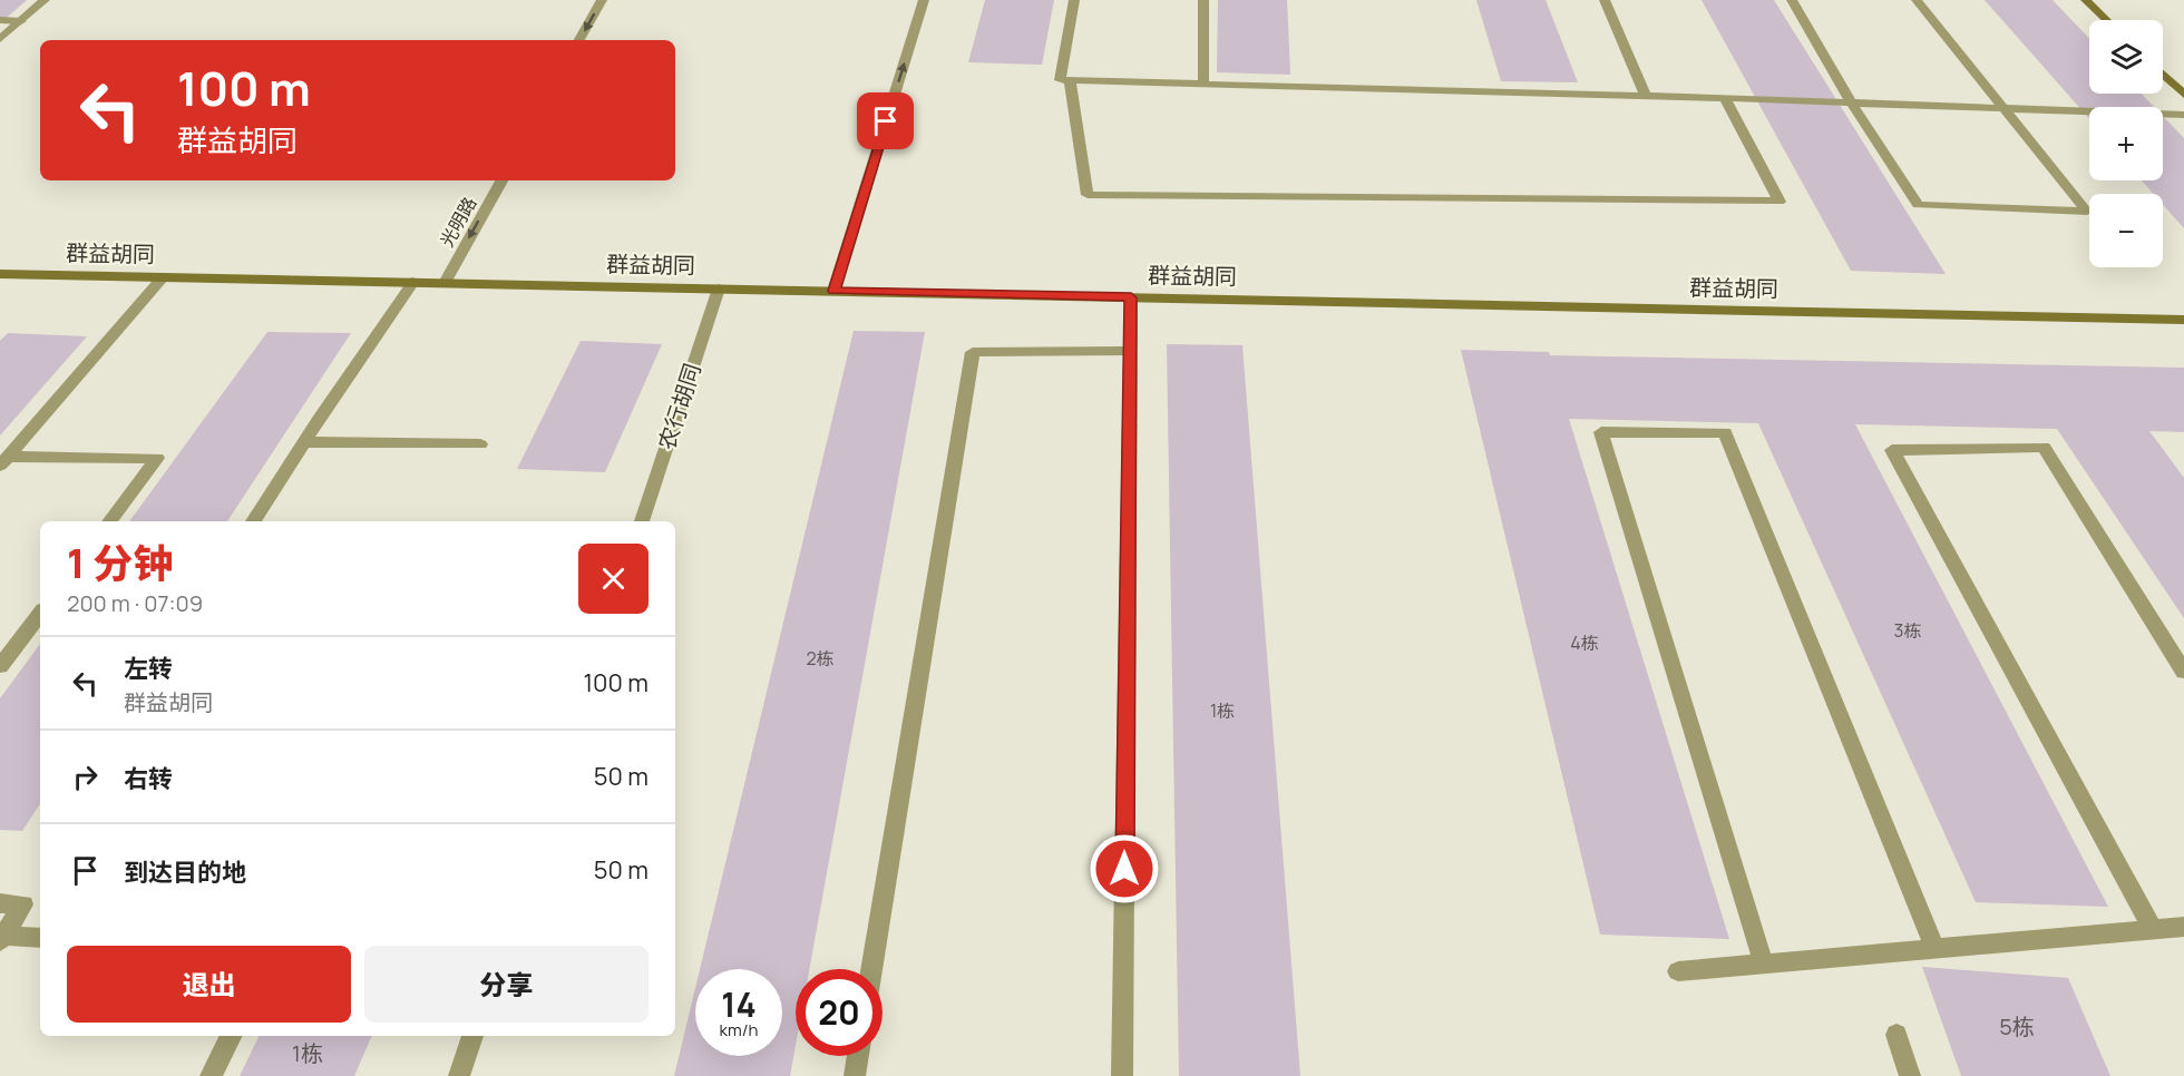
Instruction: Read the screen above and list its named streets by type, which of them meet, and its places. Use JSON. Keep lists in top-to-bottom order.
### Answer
{
  "streets": {
    "street": ["光明路", "群益胡同", "农行胡同"]
  },
  "crossings": [
    ["光明路", "群益胡同"],
    ["群益胡同", "农行胡同"]
  ],
  "one_way": ["光明路"],
  "house_numbers": [
    "3栋",
    "4栋",
    "2栋",
    "1栋",
    "5栋",
    "1栋"
  ],
  "page": {
    "map_buttons": ["+", "−"],
    "turn": ["100 m", "群益胡同"],
    "heading": ["1 分钟", "200 m · 07:09"],
    "list": [
      {
        "name": "左转",
        "note": "群益胡同",
        "value": "100 m"
      },
      {
        "name": "右转",
        "value": "50 m"
      },
      {
        "name": "到达目的地",
        "value": "50 m"
      }
    ],
    "buttons": ["退出", "分享"],
    "speed": "14 km/h",
    "limit": "20"
  }
}
